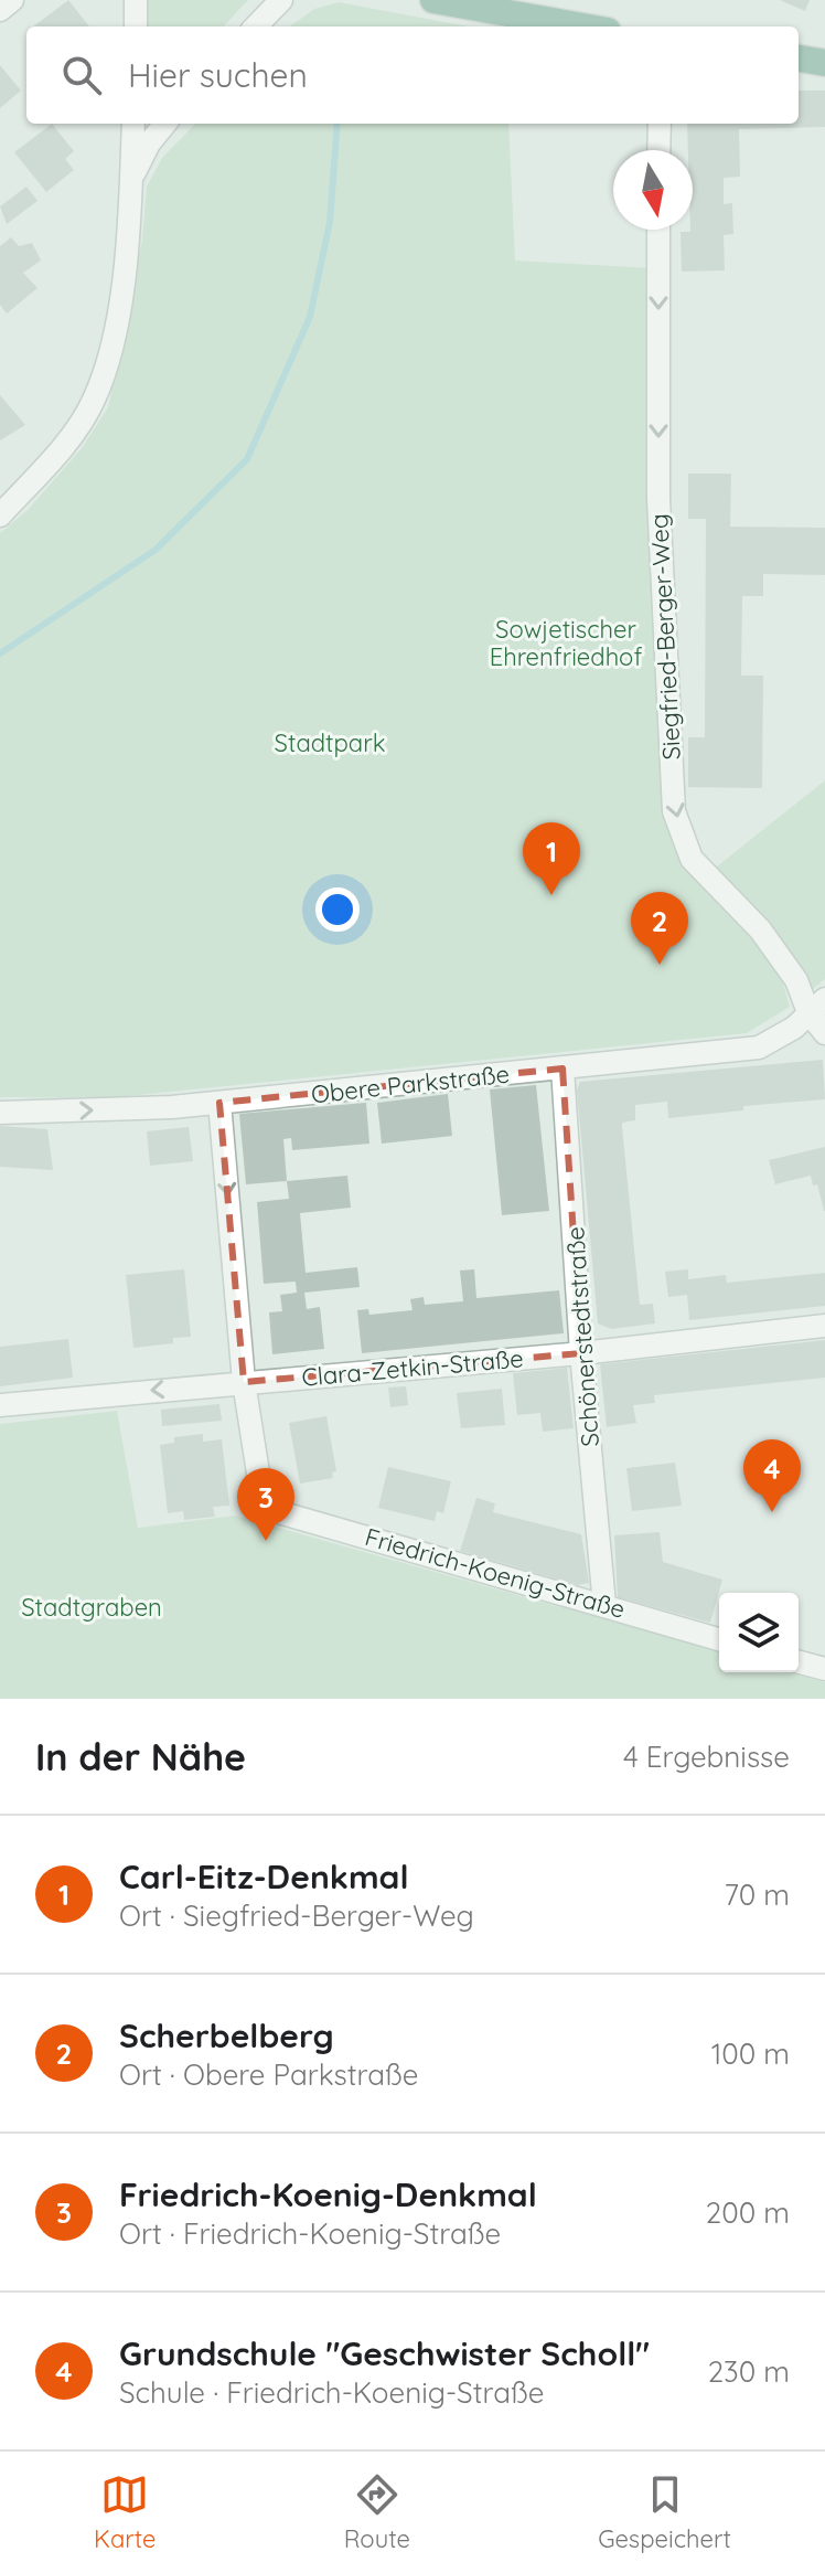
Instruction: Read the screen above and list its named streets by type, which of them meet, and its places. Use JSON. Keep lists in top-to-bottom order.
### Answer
{
  "streets": {
    "street": [
      "Siegfried-Berger-Weg",
      "Obere Parkstraße",
      "Schönerstedtstraße",
      "Clara-Zetkin-Straße",
      "Friedrich-Koenig-Straße"
    ]
  },
  "crossings": [
    ["Siegfried-Berger-Weg", "Obere Parkstraße"],
    ["Obere Parkstraße", "Schönerstedtstraße"],
    ["Schönerstedtstraße", "Clara-Zetkin-Straße"],
    ["Schönerstedtstraße", "Friedrich-Koenig-Straße"],
    ["Clara-Zetkin-Straße", "Friedrich-Koenig-Straße"]
  ],
  "one_way": ["Siegfried-Berger-Weg"],
  "parks": ["Sowjetischer Ehrenfriedhof", "Stadtpark", "Stadtgraben"],
  "north": "bottom",
  "page": {
    "search": "Hier suchen",
    "pins": [
      "1",
      "2",
      "4",
      "3"
    ],
    "heading": ["In der Nähe", "4 Ergebnisse"],
    "list": [
      {
        "mark": "1",
        "name": "Carl-Eitz-Denkmal",
        "note": "Ort · Siegfried-Berger-Weg",
        "value": "70 m"
      },
      {
        "mark": "2",
        "name": "Scherbelberg",
        "note": "Ort · Obere Parkstraße",
        "value": "100 m"
      },
      {
        "mark": "3",
        "name": "Friedrich-Koenig-Denkmal",
        "note": "Ort · Friedrich-Koenig-Straße",
        "value": "200 m"
      },
      {
        "mark": "4",
        "name": "Grundschule \"Geschwister Scholl\"",
        "note": "Schule · Friedrich-Koenig-Straße",
        "value": "230 m"
      }
    ],
    "nav": ["Karte", "Route", "Gespeichert"]
  }
}
